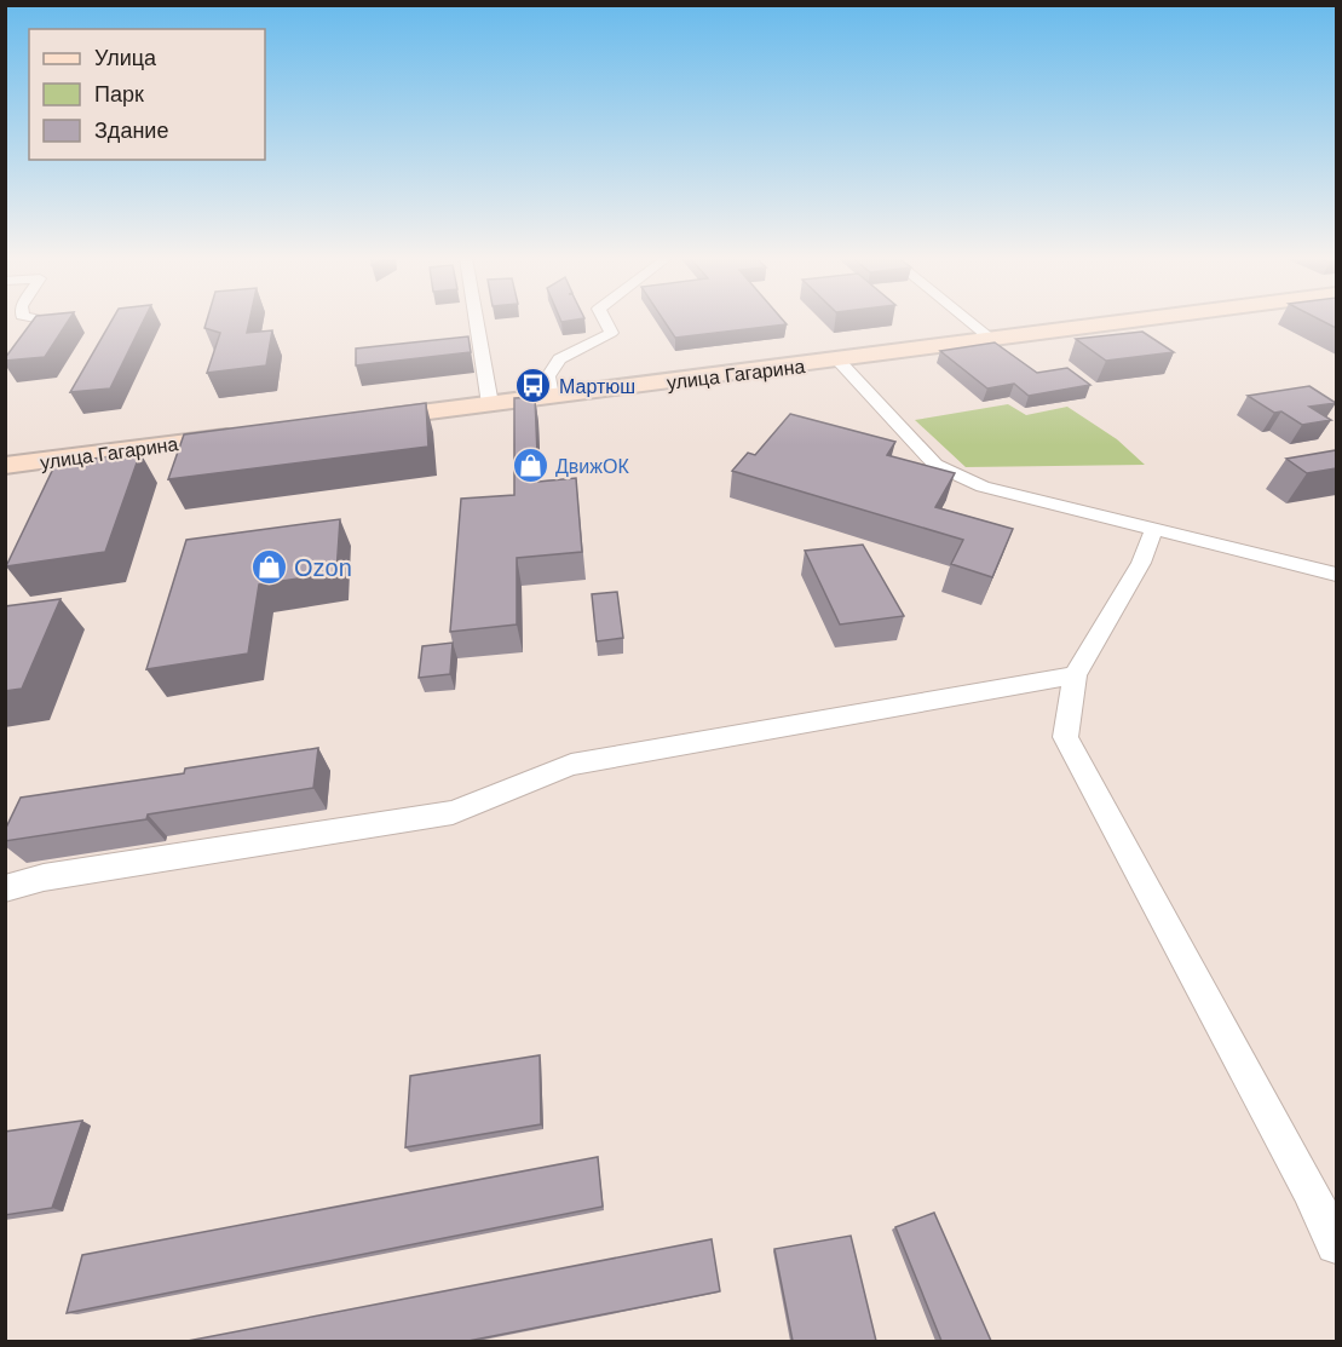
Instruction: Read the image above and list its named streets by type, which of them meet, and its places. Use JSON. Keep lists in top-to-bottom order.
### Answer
{
  "streets": {
    "main road": ["улица Гагарина"]
  },
  "places": {
    "bus stop": ["Мартюш"],
    "shop": ["ДвижОК", "Ozon"]
  },
  "legend": ["Улица", "Парк", "Здание"]
}
